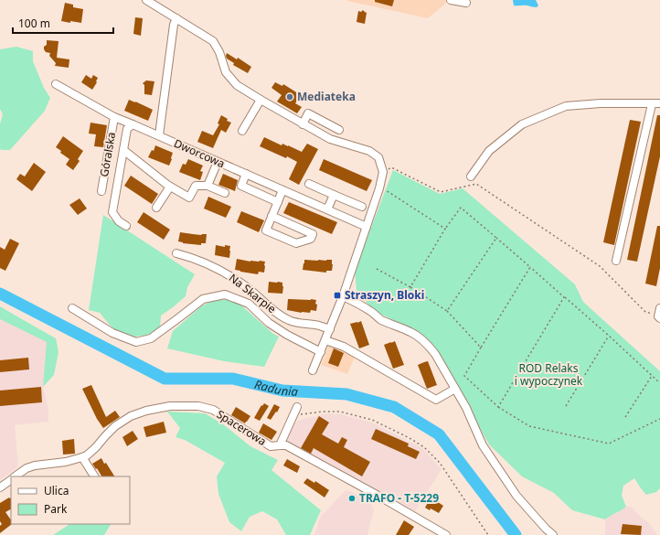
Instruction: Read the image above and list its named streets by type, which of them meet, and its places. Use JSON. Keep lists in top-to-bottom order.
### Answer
{
  "streets": {
    "street": [
      "Dworcowa",
      "Góralska",
      "Na Skarpie",
      "Spacerowa"
    ]
  },
  "crossings": [
    ["Dworcowa", "Góralska"]
  ],
  "water": ["Radunia"],
  "parks": ["ROD Relaks i wypoczynek"],
  "places": {
    "other": ["Mediateka", "TRAFO - T-5229"],
    "transit": ["Straszyn, Bloki"]
  },
  "legend": ["Ulica", "Park"],
  "scale_bar": "100 m"
}
